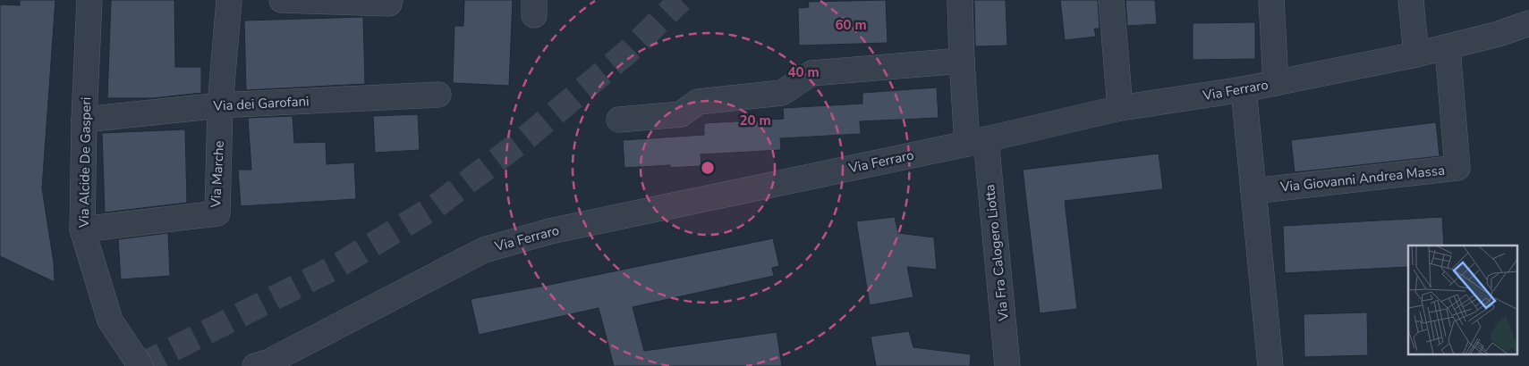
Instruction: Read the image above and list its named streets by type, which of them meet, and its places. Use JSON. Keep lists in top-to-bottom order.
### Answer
{
  "streets": {
    "street": [
      "Via Ferraro",
      "Via dei Garofani",
      "Via Alcide De Gasperi",
      "Via Marche",
      "Via Giovanni Andrea Massa",
      "Via Fra Calogero Liotta"
    ]
  },
  "crossings": [
    ["Via Ferraro", "Via Giovanni Andrea Massa"],
    ["Via Ferraro", "Via Fra Calogero Liotta"],
    ["Via dei Garofani", "Via Alcide De Gasperi"],
    ["Via dei Garofani", "Via Marche"],
    ["Via Alcide De Gasperi", "Via Marche"]
  ],
  "rings": ["60 m", "40 m", "20 m"]
}
